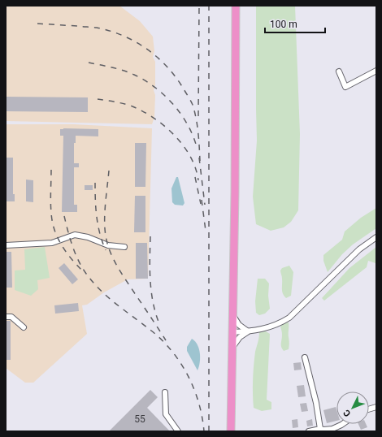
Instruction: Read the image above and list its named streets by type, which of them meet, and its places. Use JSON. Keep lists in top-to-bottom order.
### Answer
{
  "house_numbers": ["55"],
  "scale_bar": "100 m",
  "north": "bottom left"
}
